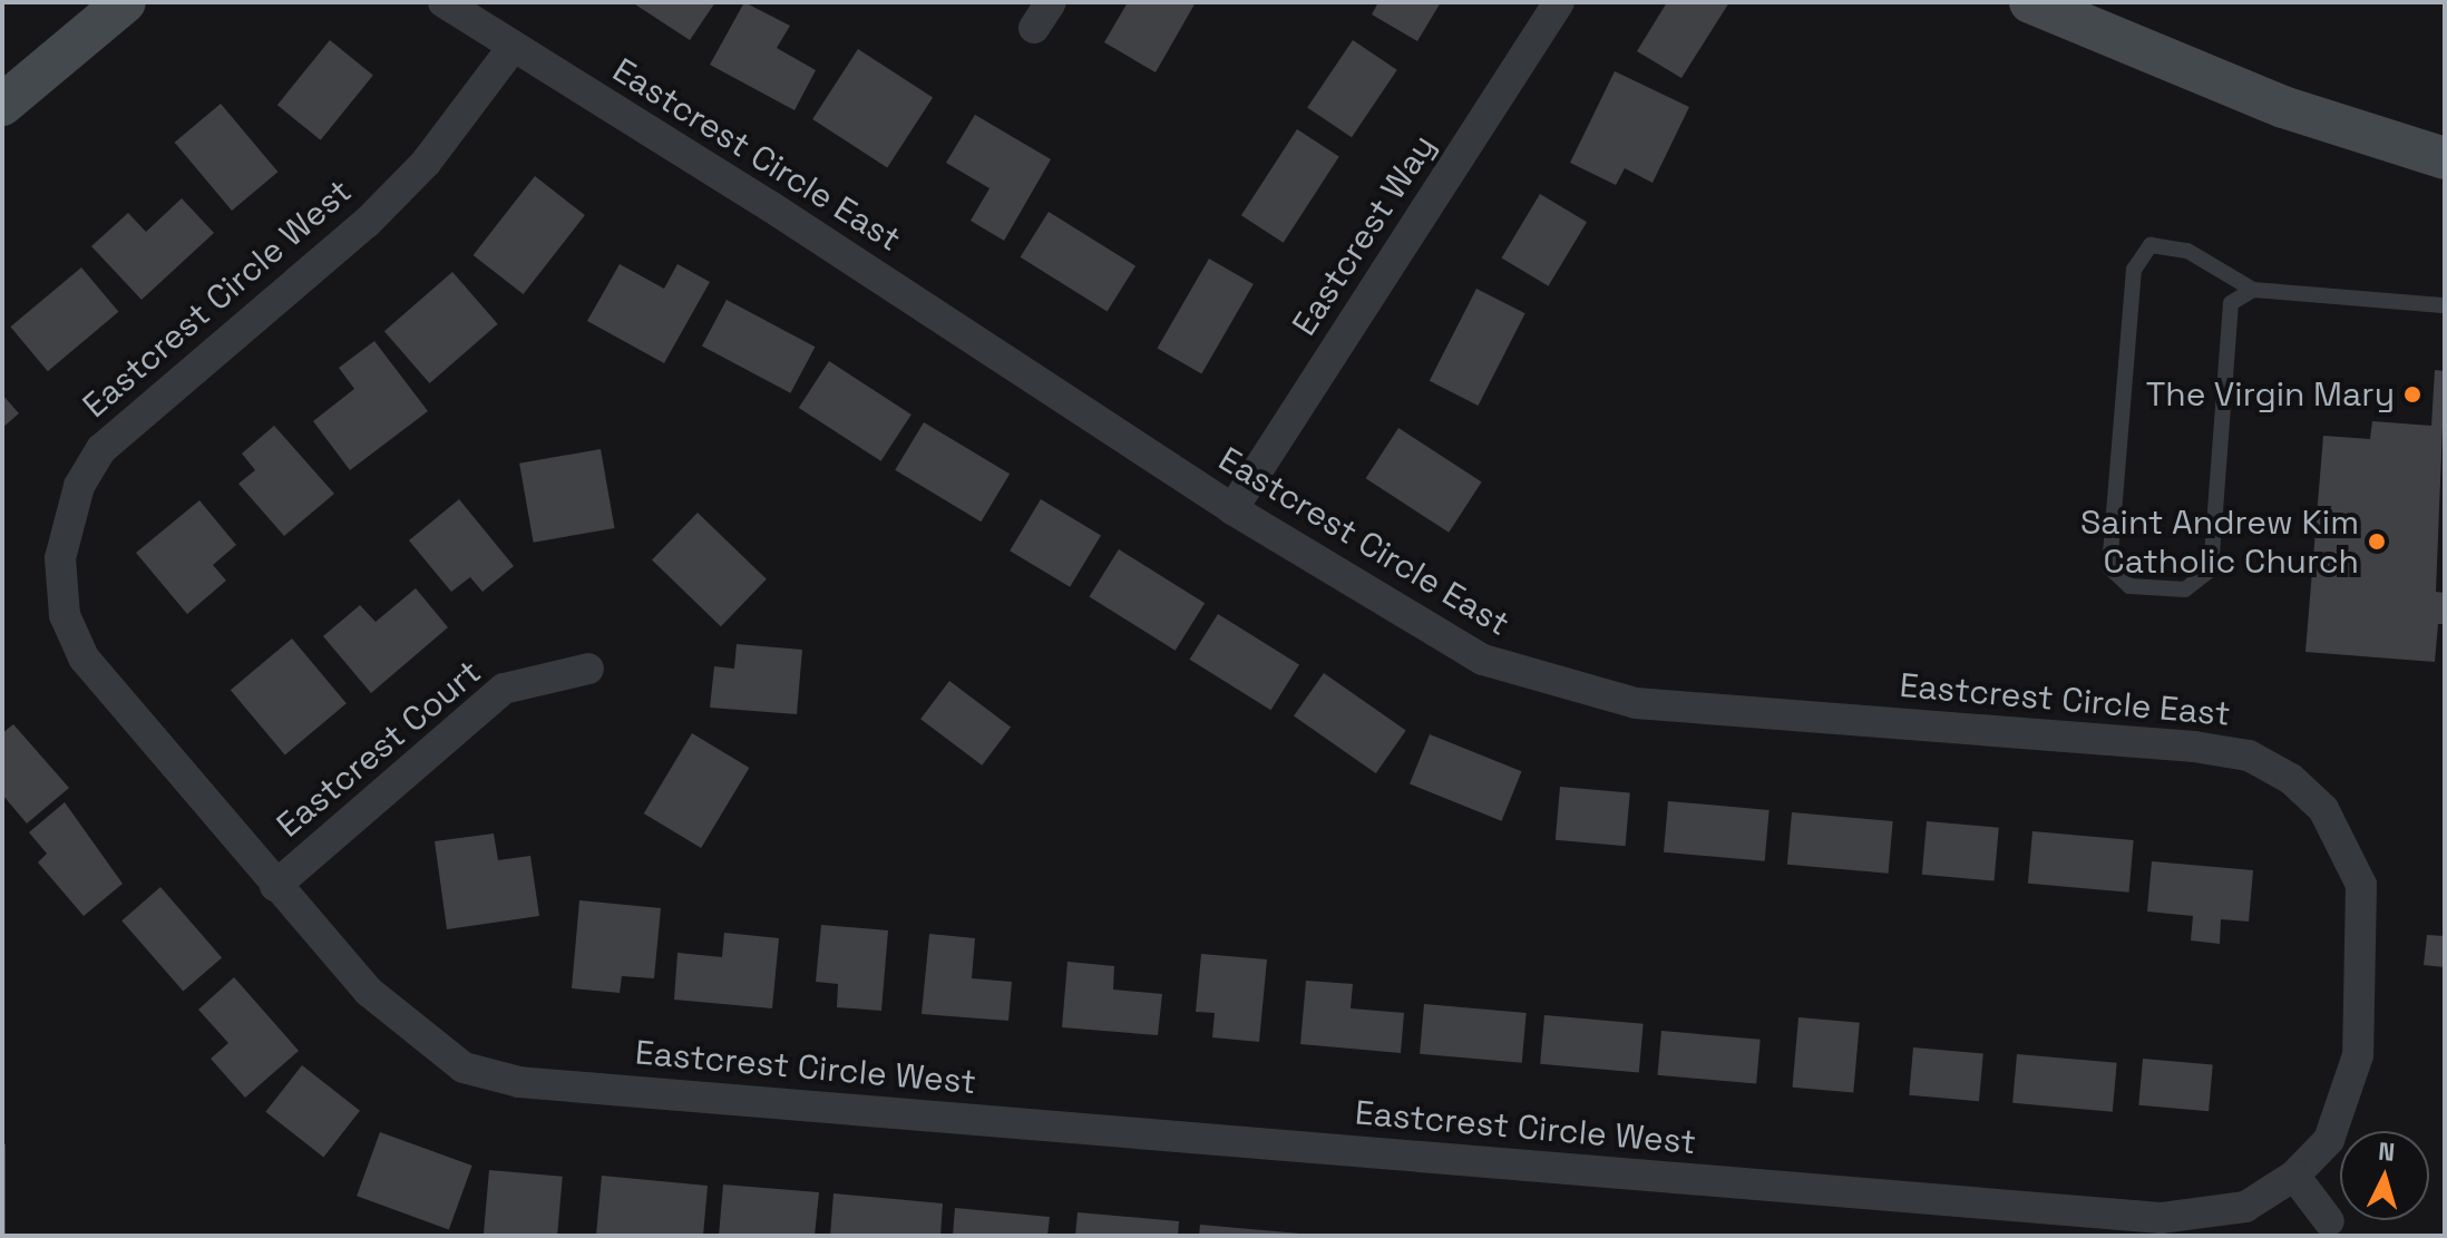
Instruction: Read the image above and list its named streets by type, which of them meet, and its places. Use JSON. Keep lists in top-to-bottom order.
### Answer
{
  "streets": {
    "street": [
      "Eastcrest Circle East",
      "Eastcrest Way",
      "Eastcrest Circle West",
      "Eastcrest Court"
    ]
  },
  "crossings": [
    ["Eastcrest Circle East", "Eastcrest Way"],
    ["Eastcrest Circle East", "Eastcrest Circle West"],
    ["Eastcrest Circle West", "Eastcrest Court"]
  ],
  "places": ["The Virgin Mary", "Saint Andrew Kim Catholic Church"],
  "north": "top"
}
